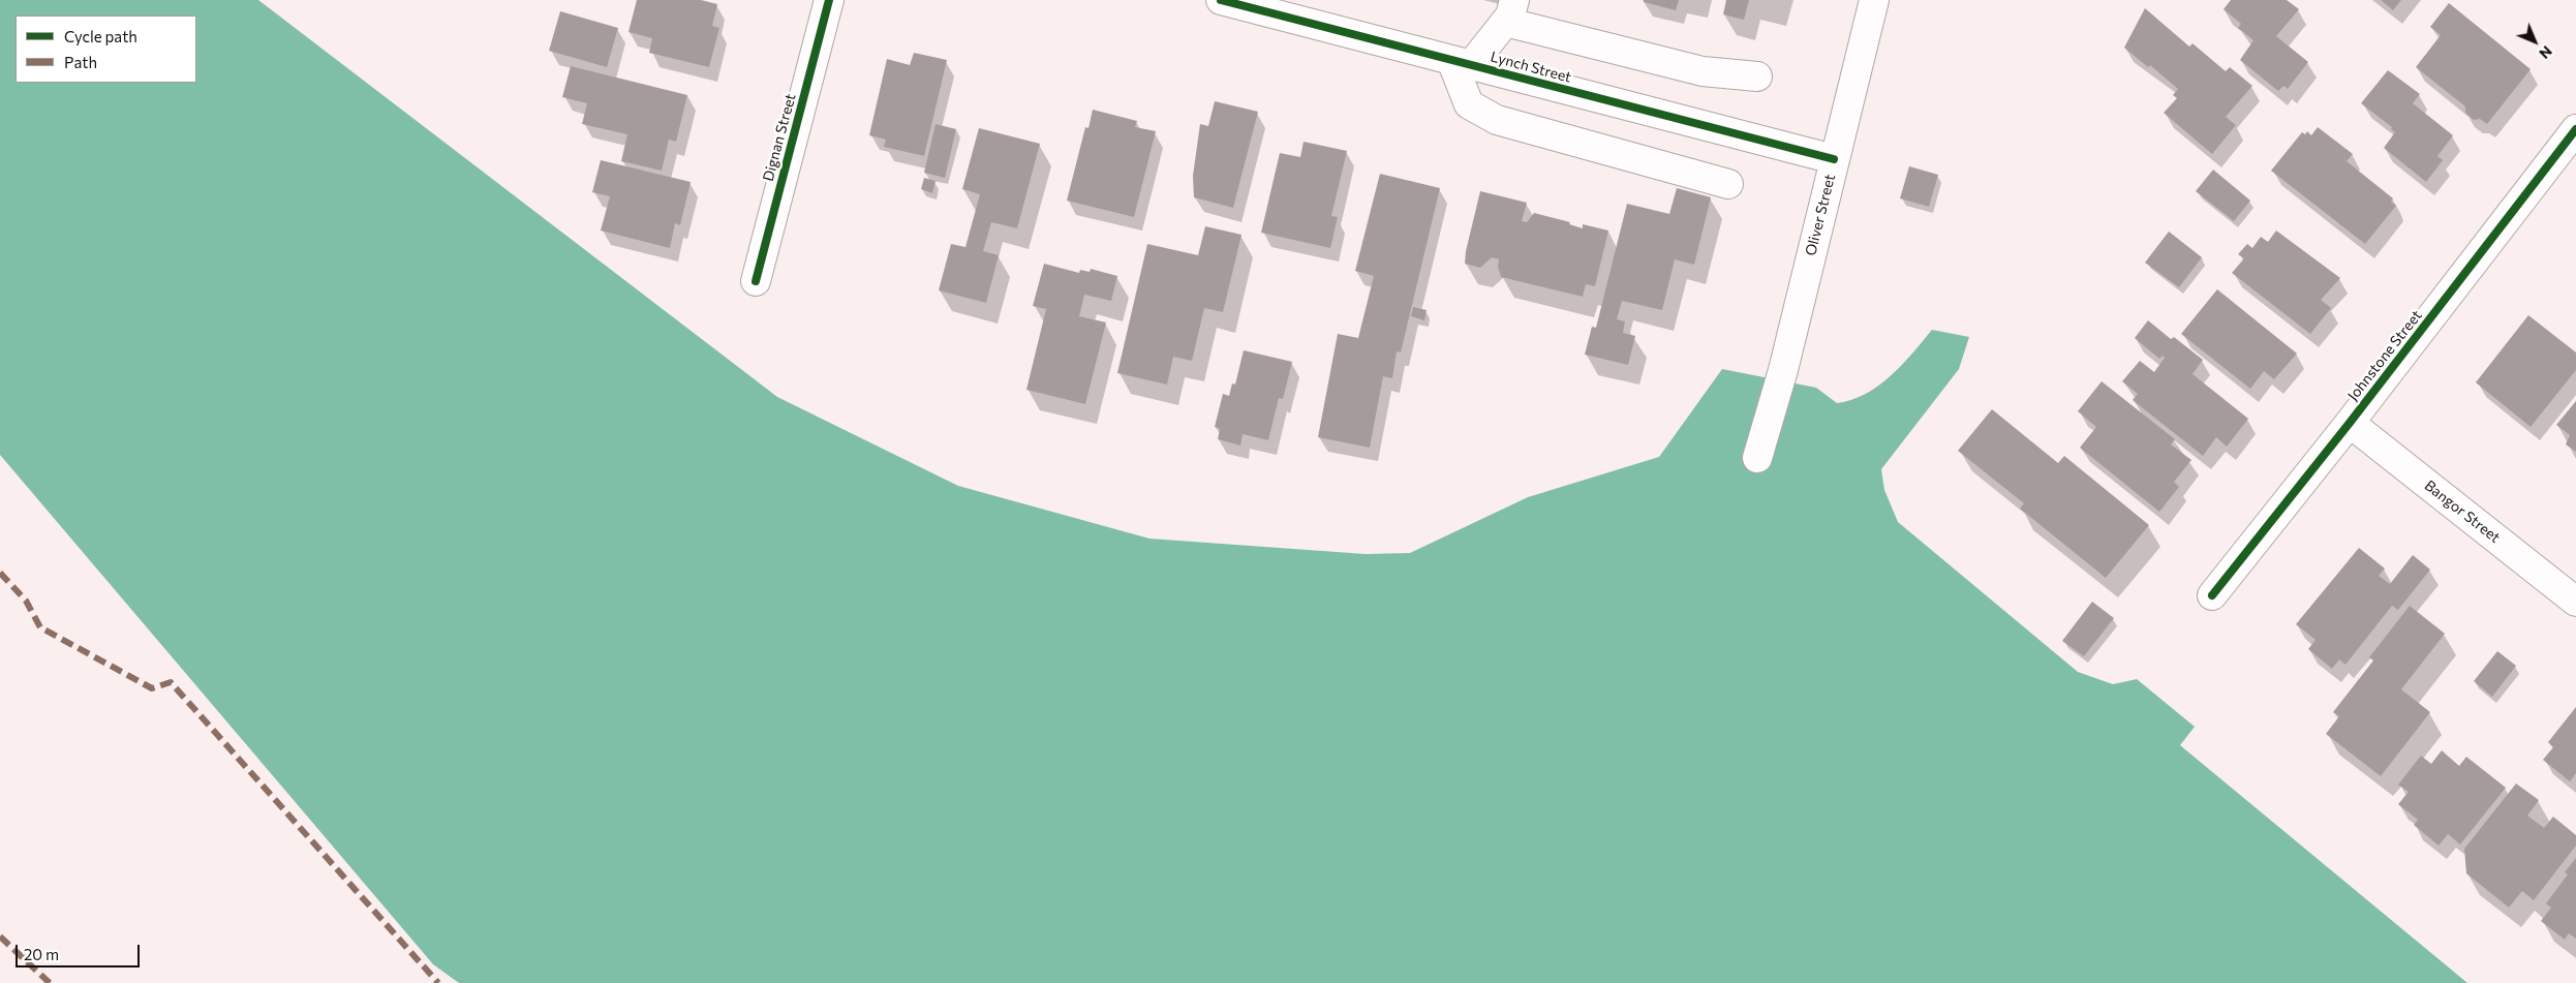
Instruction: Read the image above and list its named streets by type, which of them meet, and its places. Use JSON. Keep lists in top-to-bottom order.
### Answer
{
  "streets": {
    "street": [
      "Lynch Street",
      "Dignan Street",
      "Oliver Street",
      "Johnstone Street",
      "Bangor Street"
    ]
  },
  "crossings": [
    ["Lynch Street", "Oliver Street"],
    ["Johnstone Street", "Bangor Street"]
  ],
  "legend": ["Cycle path", "Path"],
  "scale_bar": "20 m",
  "north": "bottom right"
}
